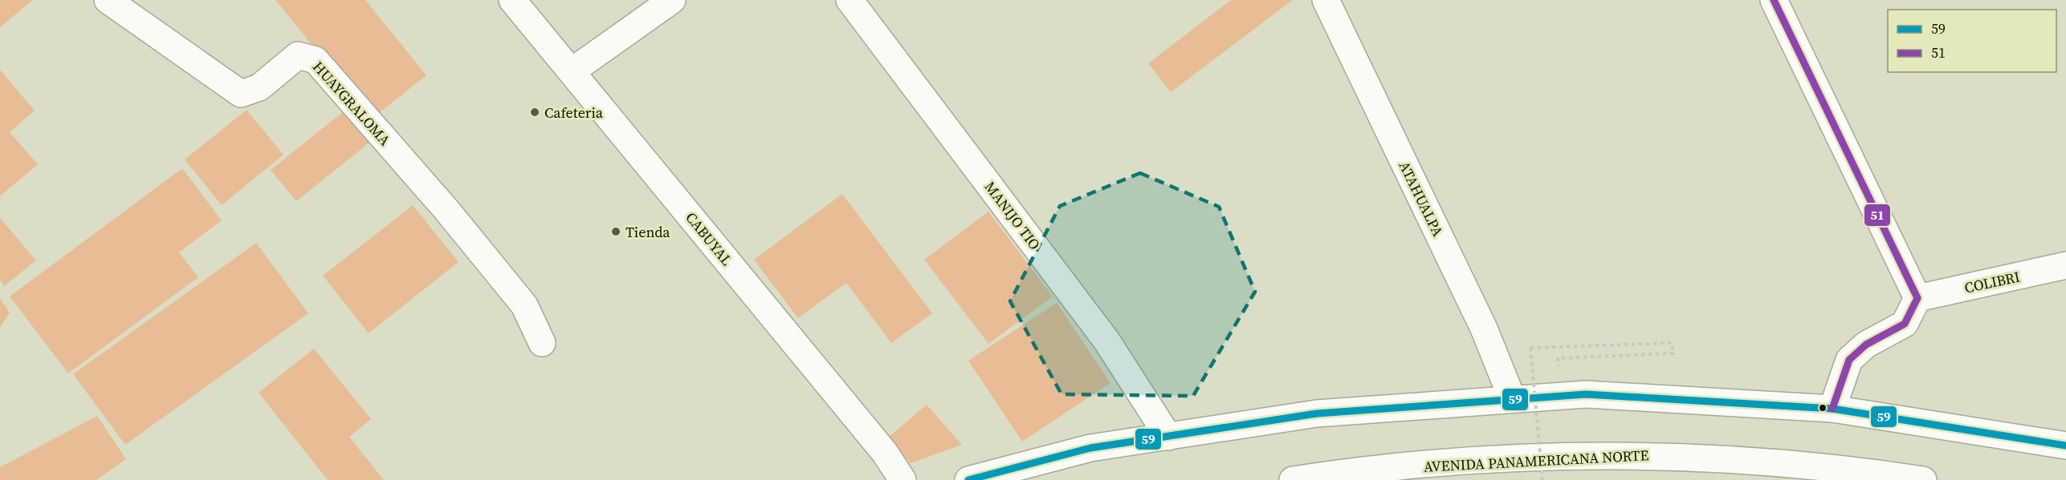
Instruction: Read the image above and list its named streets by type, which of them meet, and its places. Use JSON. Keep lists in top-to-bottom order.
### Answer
{
  "streets": {
    "main road": [
      "HUAYGRALOMA",
      "ATAHUALPA",
      "MANIJO TIO",
      "CABUYAL",
      "COLIBRI",
      "AVENIDA PANAMERICANA NORTE"
    ]
  },
  "places": ["Cafeteria", "Tienda"],
  "lines": ["transit line 51", "transit line 59"],
  "legend": ["59", "51"]
}
